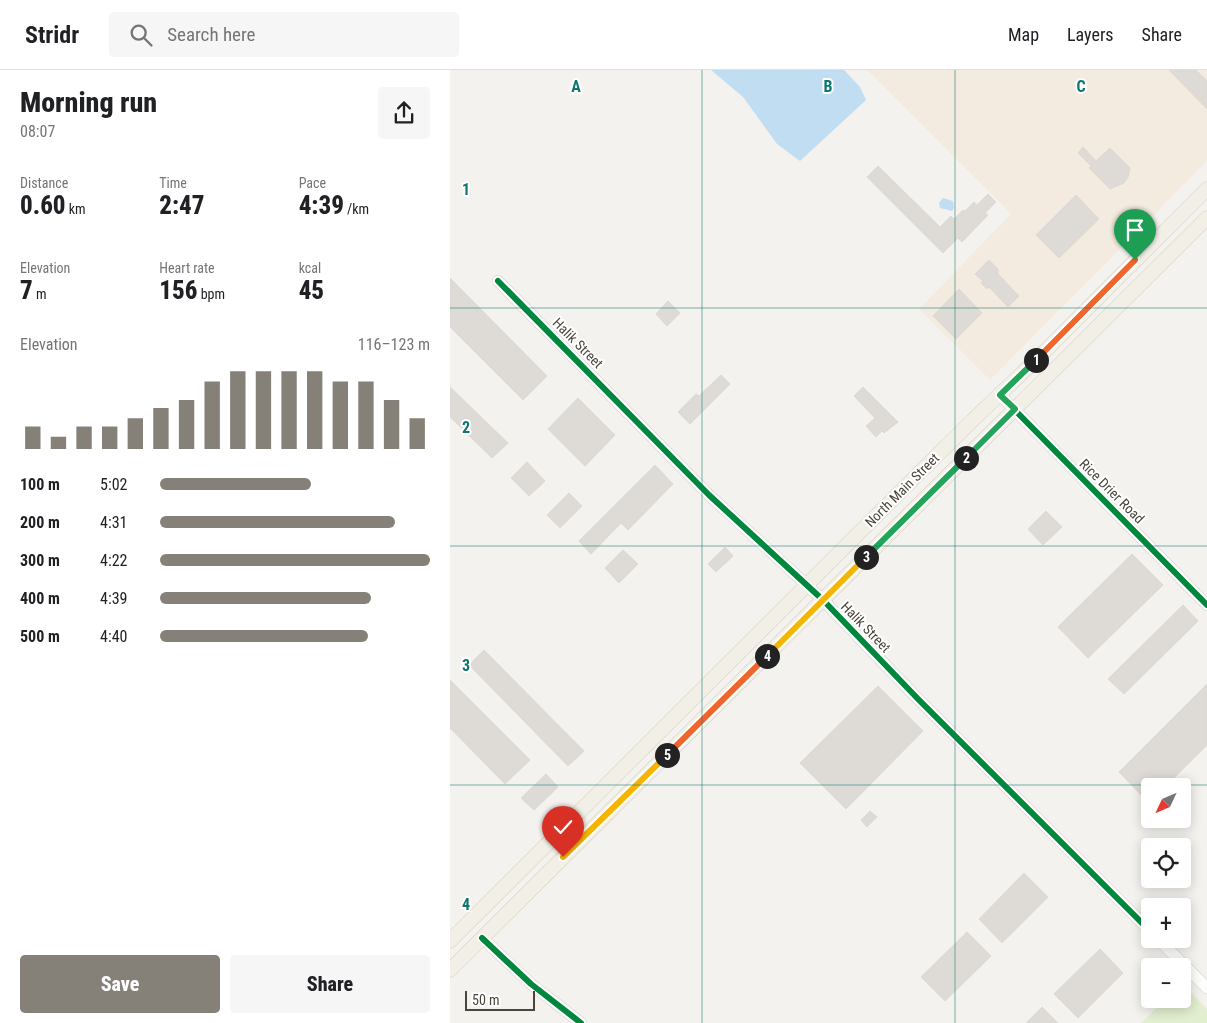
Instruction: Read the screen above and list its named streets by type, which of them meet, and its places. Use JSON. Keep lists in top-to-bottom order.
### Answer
{
  "streets": {
    "main road": ["North Main Street"],
    "street": ["Halik Street", "Rice Drier Road"]
  },
  "crossings": [
    ["Halik Street", "North Main Street"],
    ["North Main Street", "Rice Drier Road"]
  ],
  "scale_bar": "50 m",
  "north": "bottom left",
  "page": {
    "header": "Stridr",
    "search": "Search here",
    "nav": ["Map", "Layers", "Share"],
    "heading": ["Morning run", "08:07"],
    "stats": [
      ["Distance", "0.60 km"],
      ["Time", "2:47"],
      ["Pace", "4:39 /km"],
      ["Elevation", "7 m"],
      ["Heart rate", "156 bpm"],
      ["kcal", "45"]
    ],
    "chart": ["Elevation", "116–123 m"],
    "pins": [
      "1",
      "2",
      "3",
      "4",
      "5"
    ],
    "list": [
      {
        "name": "100 m",
        "note": "5:02"
      },
      {
        "name": "200 m",
        "note": "4:31"
      },
      {
        "name": "300 m",
        "note": "4:22"
      },
      {
        "name": "400 m",
        "note": "4:39"
      },
      {
        "name": "500 m",
        "note": "4:40"
      }
    ],
    "map_buttons": ["+", "−"],
    "buttons": ["Save", "Share"],
    "scale": "50 m"
  },
  "grid": {
    "columns": ["A", "B", "C"],
    "rows": [
      "1",
      "2",
      "3",
      "4"
    ]
  }
}
